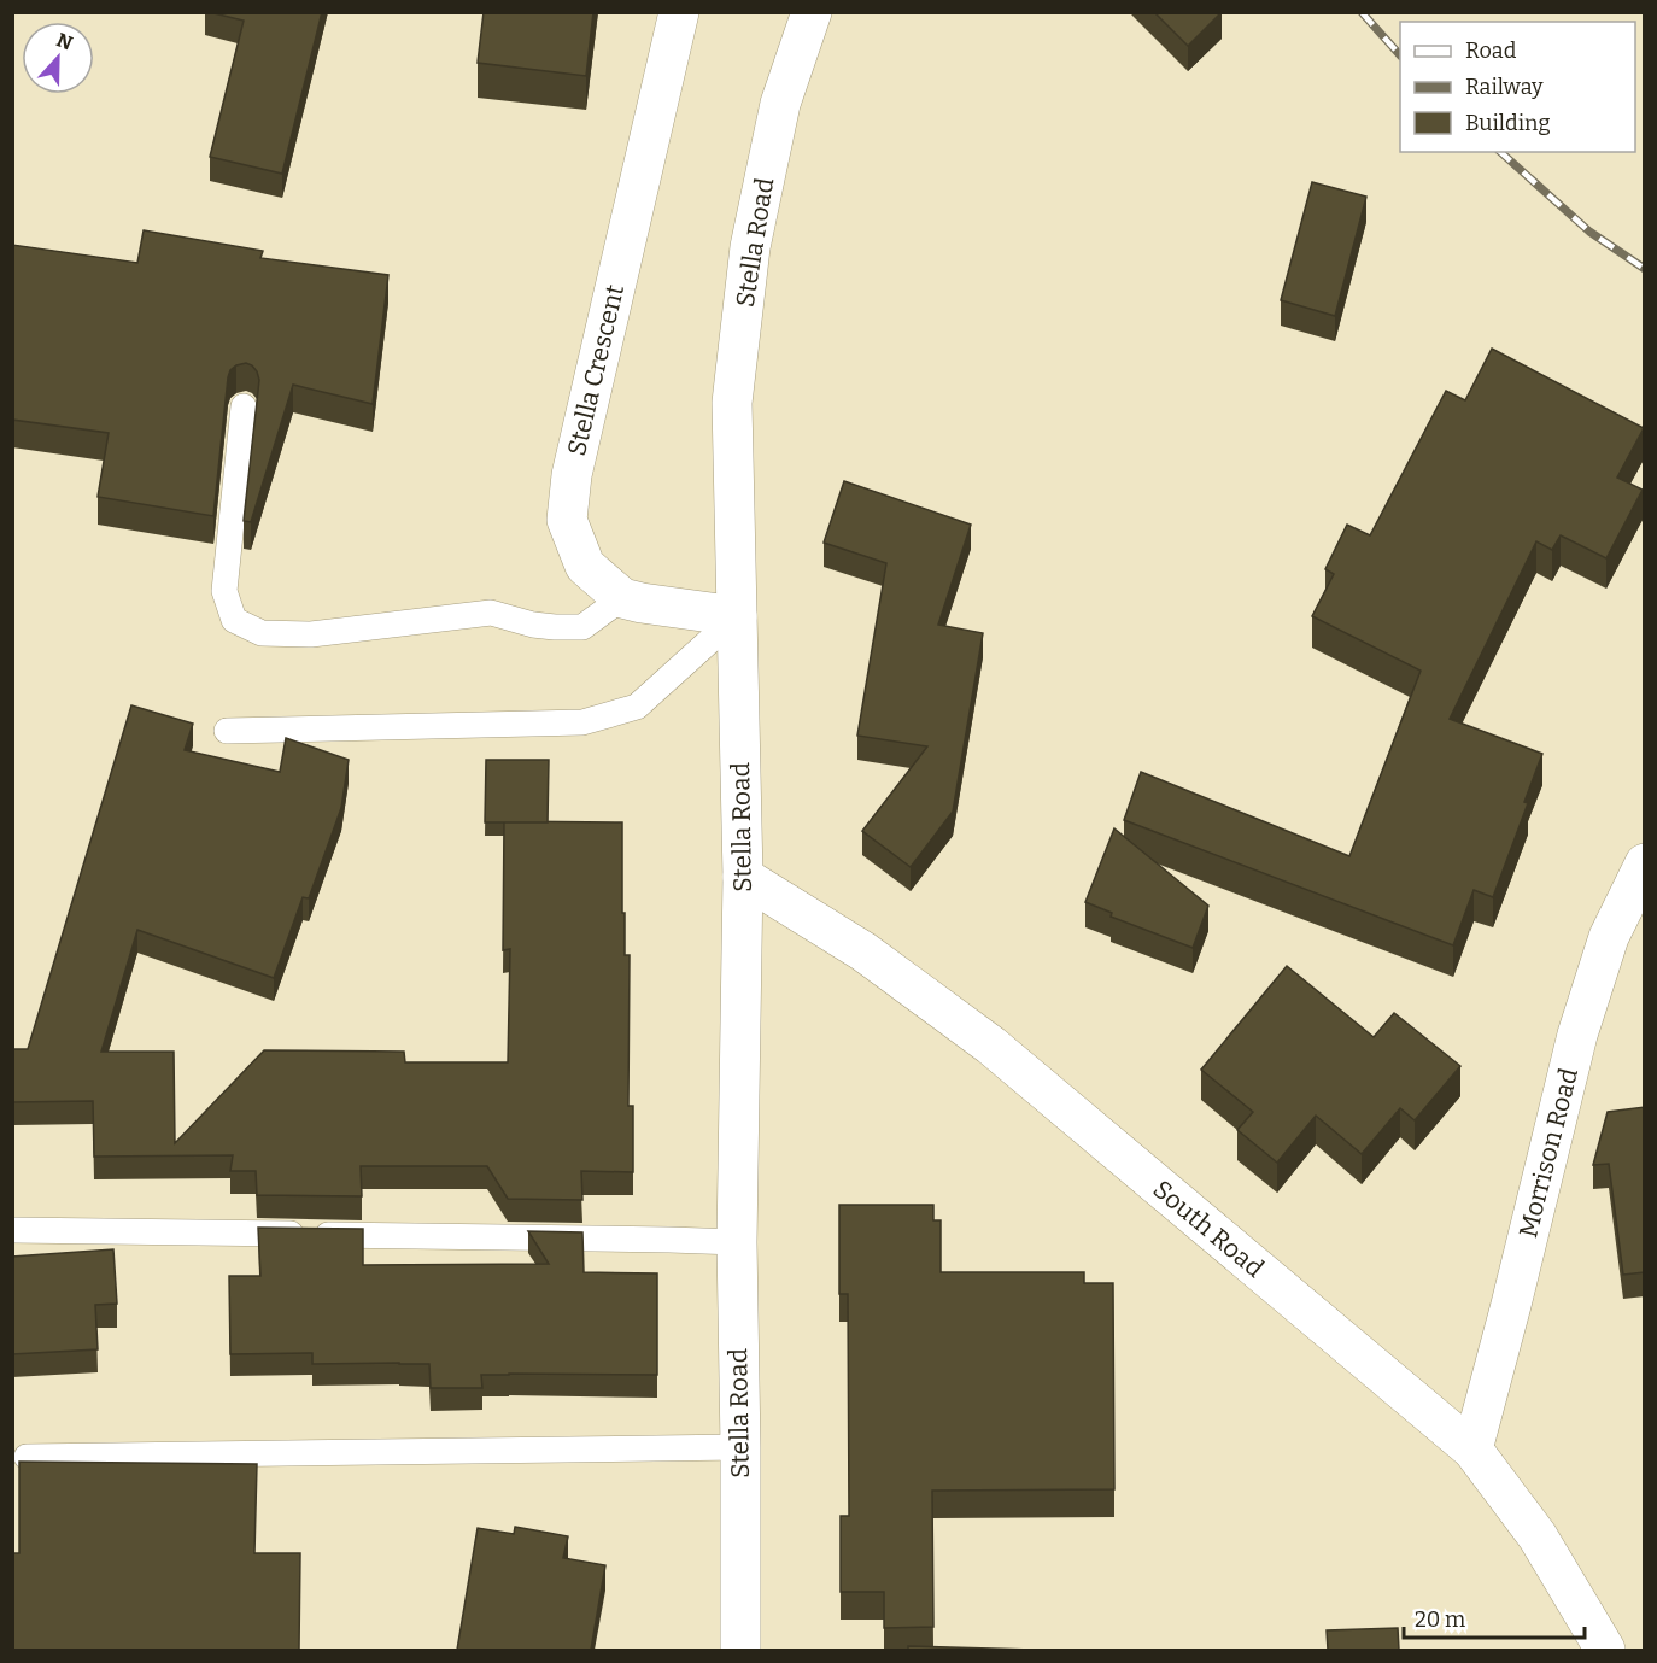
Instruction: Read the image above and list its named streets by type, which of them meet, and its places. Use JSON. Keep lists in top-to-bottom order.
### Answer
{
  "streets": {
    "street": [
      "Stella Road",
      "Stella Crescent",
      "Morrison Road",
      "South Road"
    ]
  },
  "crossings": [
    ["Stella Road", "Stella Crescent"],
    ["Stella Road", "South Road"],
    ["Morrison Road", "South Road"]
  ],
  "legend": ["Road", "Railway", "Building"],
  "scale_bar": "20 m",
  "north": "top"
}
